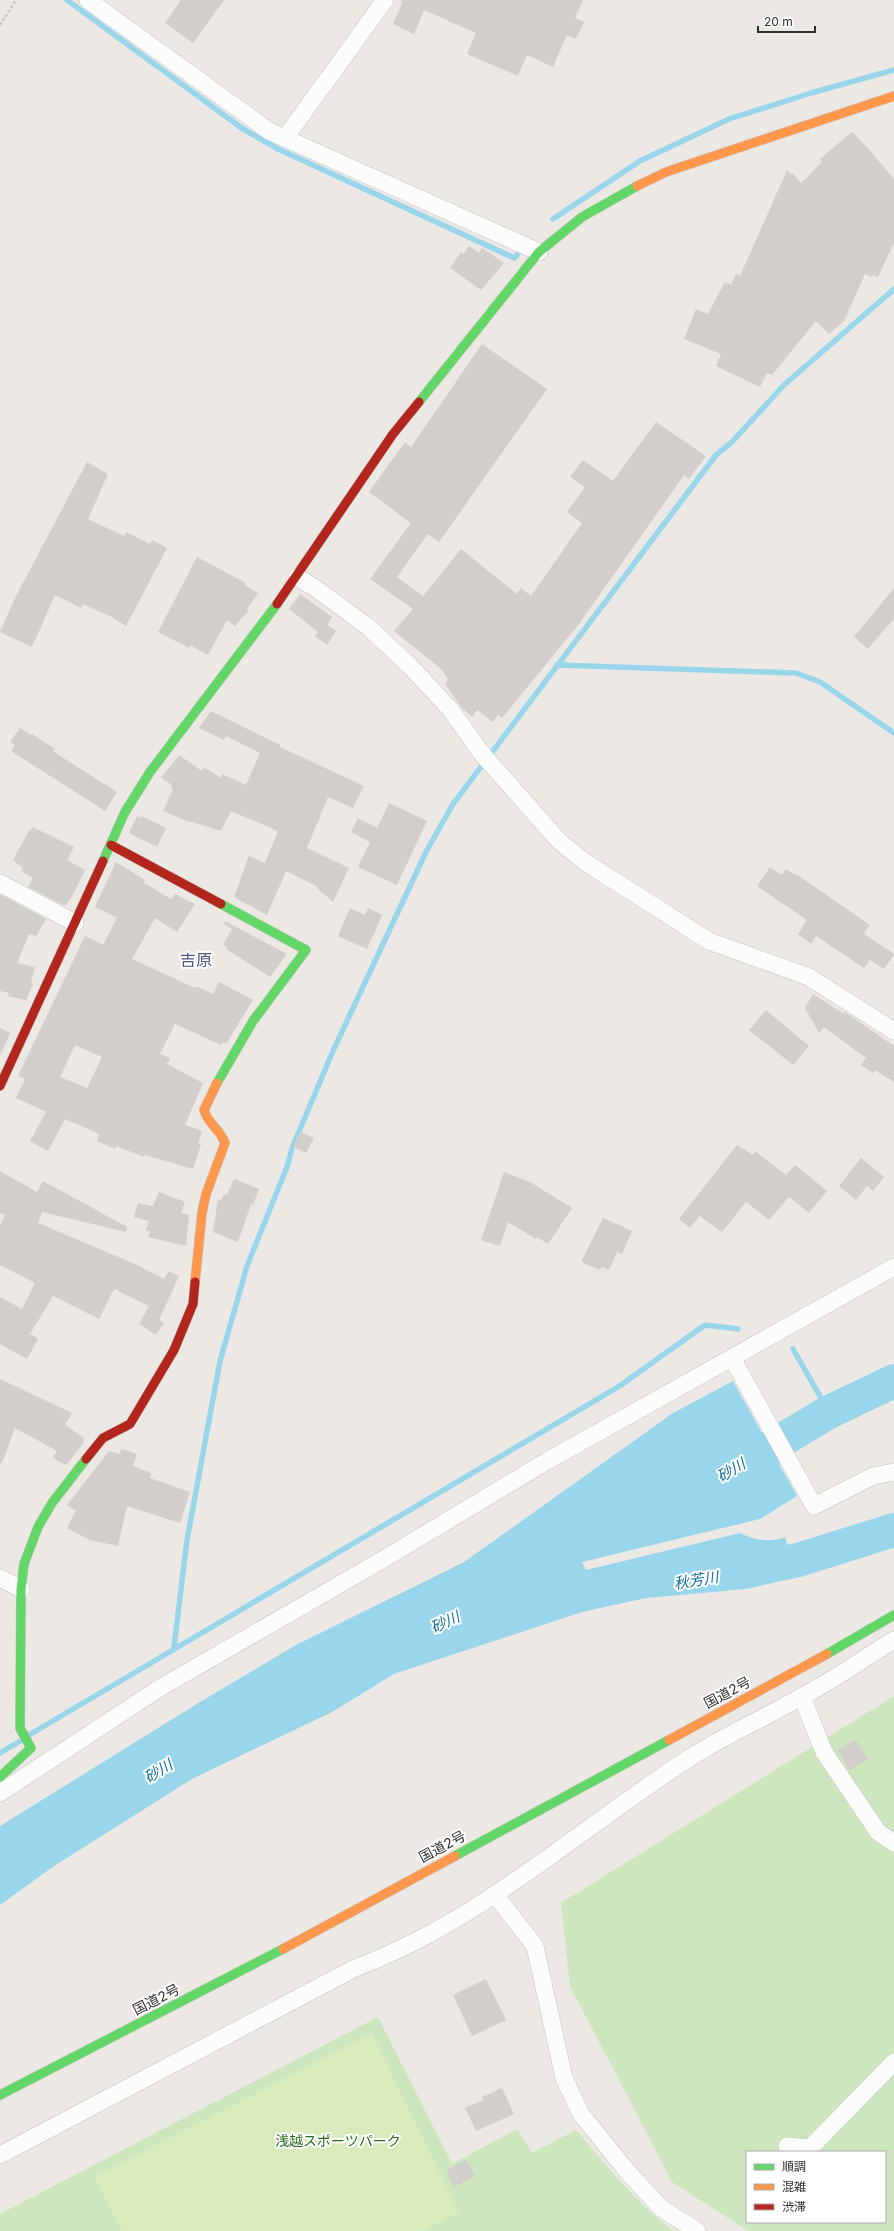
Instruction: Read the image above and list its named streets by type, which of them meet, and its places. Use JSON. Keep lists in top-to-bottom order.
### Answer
{
  "streets": {
    "main road": ["国道2号"]
  },
  "districts": ["吉原"],
  "water": ["砂川", "秋芳川"],
  "parks": ["浅越スポーツパーク"],
  "legend": ["順調", "混雑", "渋滞"],
  "scale_bar": "20 m"
}
